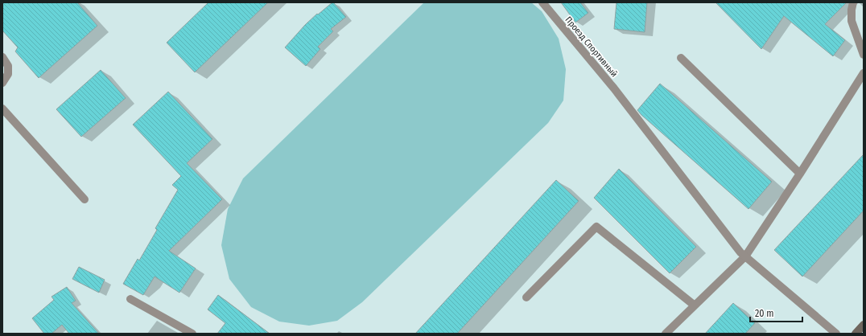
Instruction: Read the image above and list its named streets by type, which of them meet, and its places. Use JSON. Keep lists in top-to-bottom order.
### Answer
{
  "streets": {
    "street": ["Проезд Спортивный"]
  },
  "scale_bar": "20 m"
}
